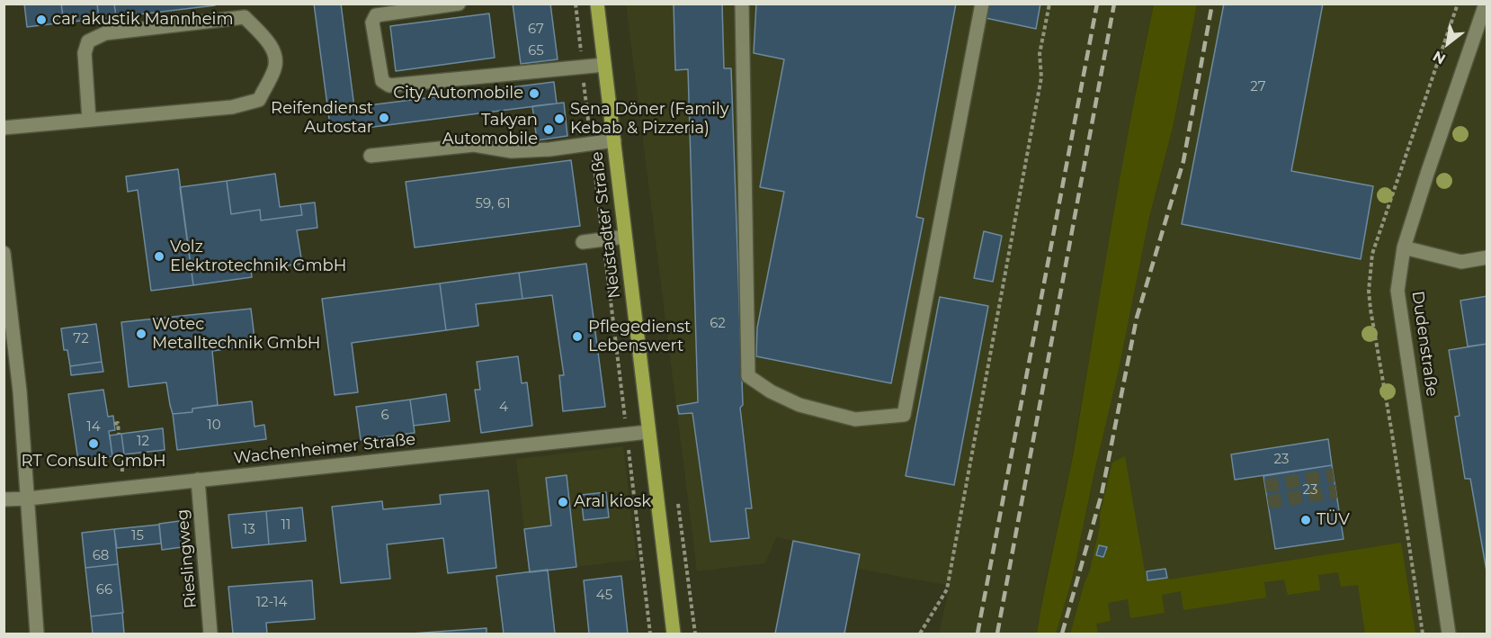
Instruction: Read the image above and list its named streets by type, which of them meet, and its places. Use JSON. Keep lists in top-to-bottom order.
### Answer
{
  "streets": {
    "main road": ["Neustadter Straße"],
    "street": ["Dudenstraße", "Wachenheimer Straße", "Rieslingweg"]
  },
  "crossings": [
    ["Neustadter Straße", "Wachenheimer Straße"],
    ["Wachenheimer Straße", "Rieslingweg"]
  ],
  "places": [
    "car akustik Mannheim",
    "City Automobile",
    "Reifendienst Autostar",
    "Sena Döner (Family Kebab & Pizzeria)",
    "Takyan Automobile",
    "Volz Elektrotechnik GmbH",
    "Wotec Metalltechnik GmbH",
    "Pflegedienst Lebenswert",
    "RT Consult GmbH",
    "Aral kiosk",
    "TÜV"
  ],
  "house_numbers": [
    "67",
    "65",
    "27",
    "59, 61",
    "62",
    "72",
    "4",
    "6",
    "10",
    "14",
    "12",
    "23",
    "23",
    "11",
    "13",
    "15",
    "68",
    "66",
    "45",
    "12-14"
  ],
  "north": "bottom left"
}
